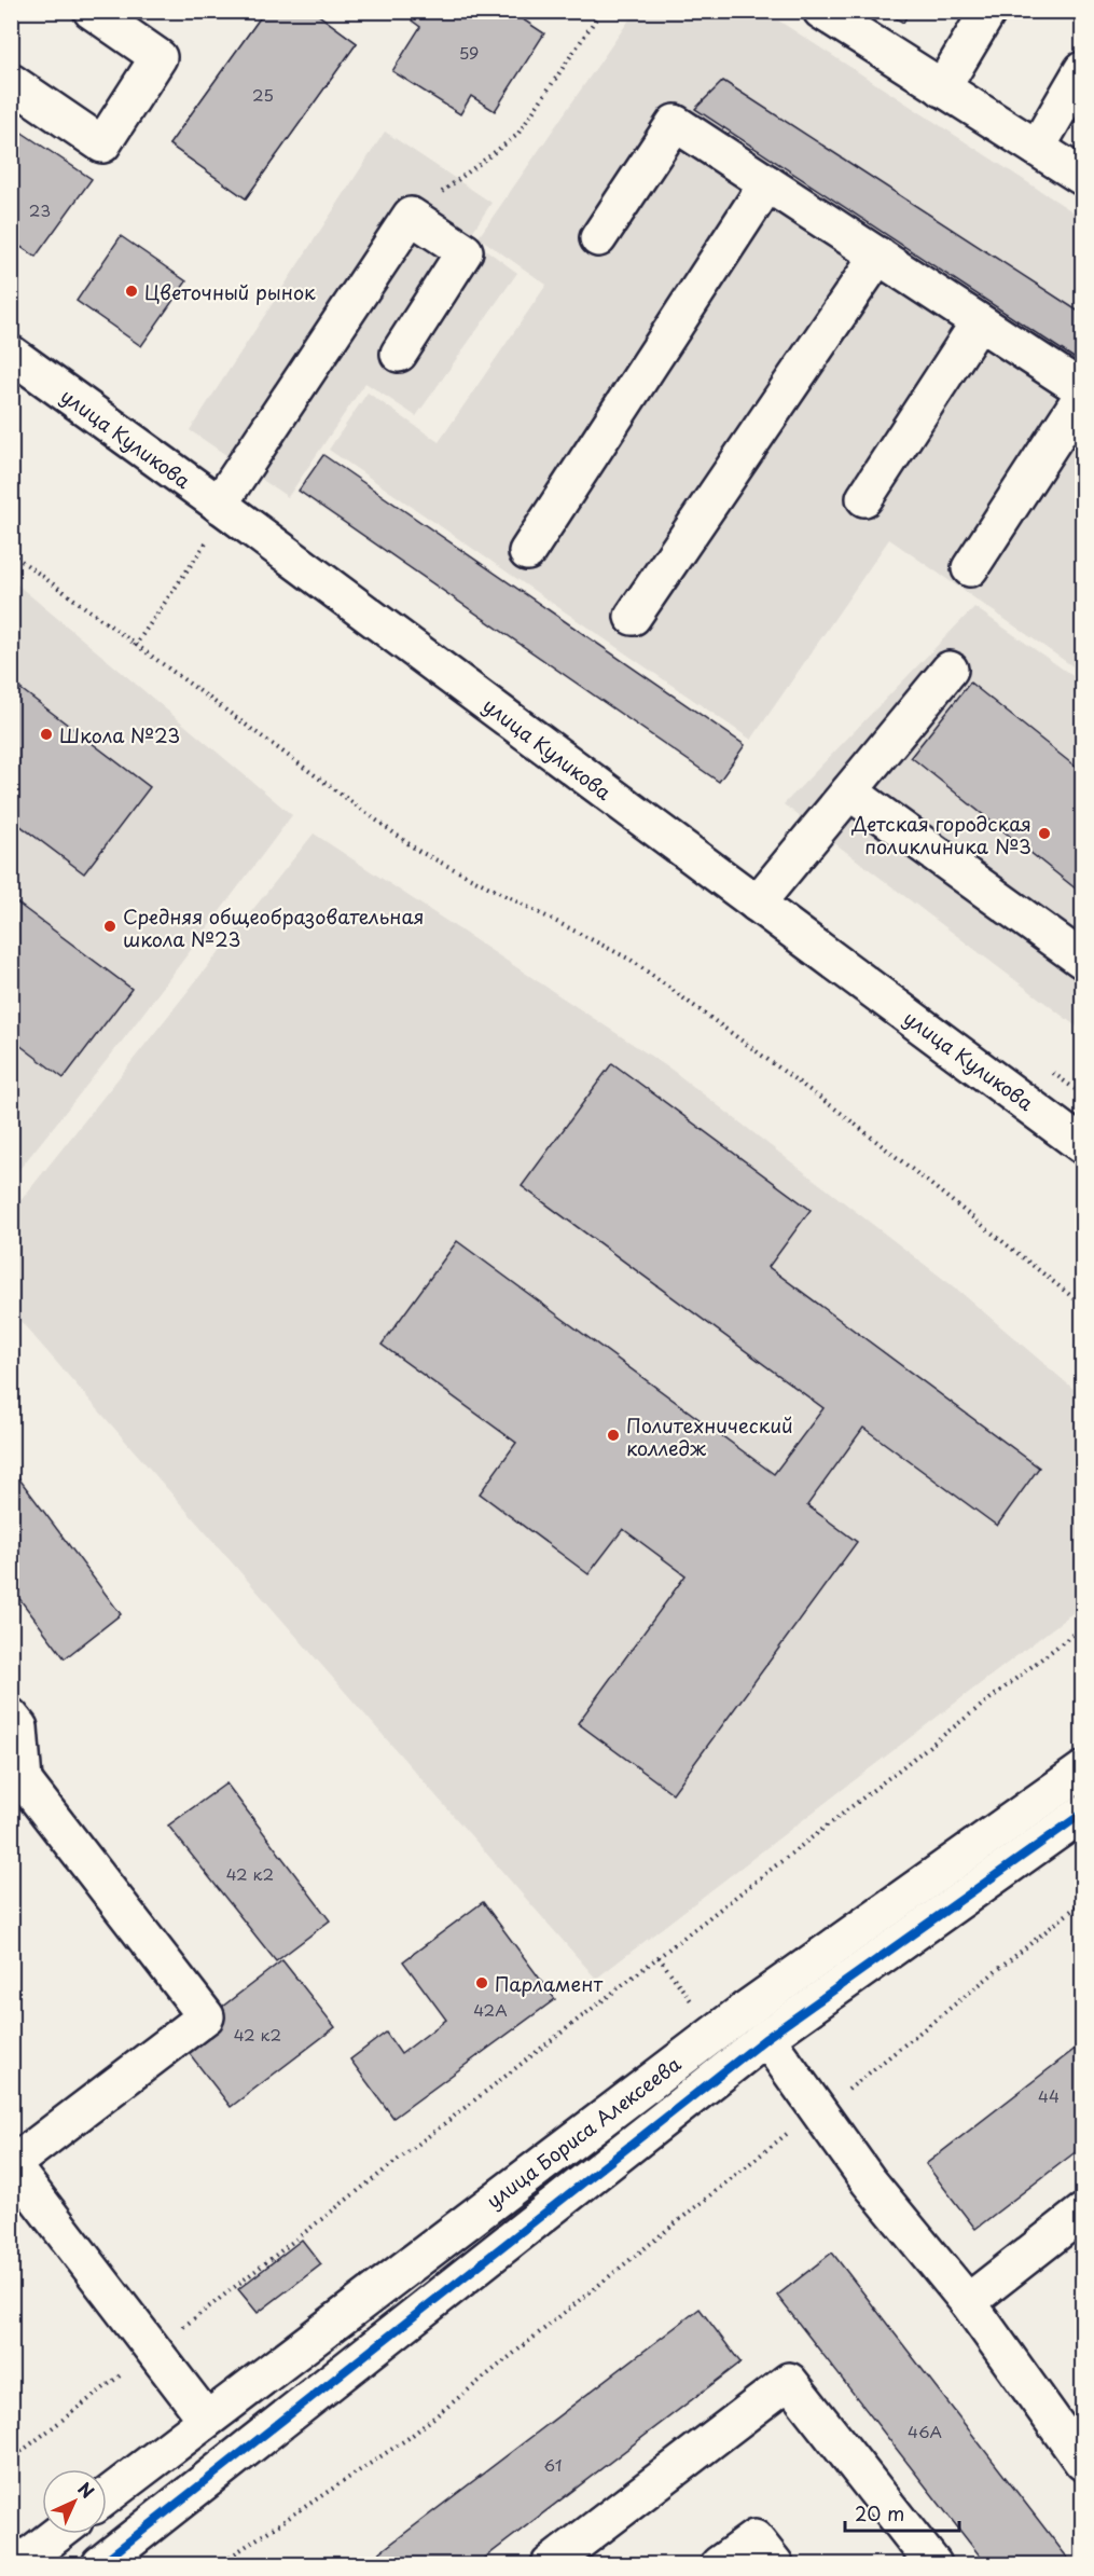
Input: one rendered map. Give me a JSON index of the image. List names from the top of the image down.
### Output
{
  "streets": {
    "street": ["улица Куликова", "улица Бориса Алексеева"]
  },
  "places": [
    "Цветочный рынок",
    "Школа №23",
    "Детская городская поликлиника №3",
    "Средняя общеобразовательная школа №23",
    "Политехнический колледж",
    "Парламент"
  ],
  "house_numbers": [
    "59",
    "25",
    "23",
    "42 к2",
    "42А",
    "42 к2",
    "44",
    "46А",
    "61"
  ],
  "scale_bar": "20 m",
  "north": "top right"
}
